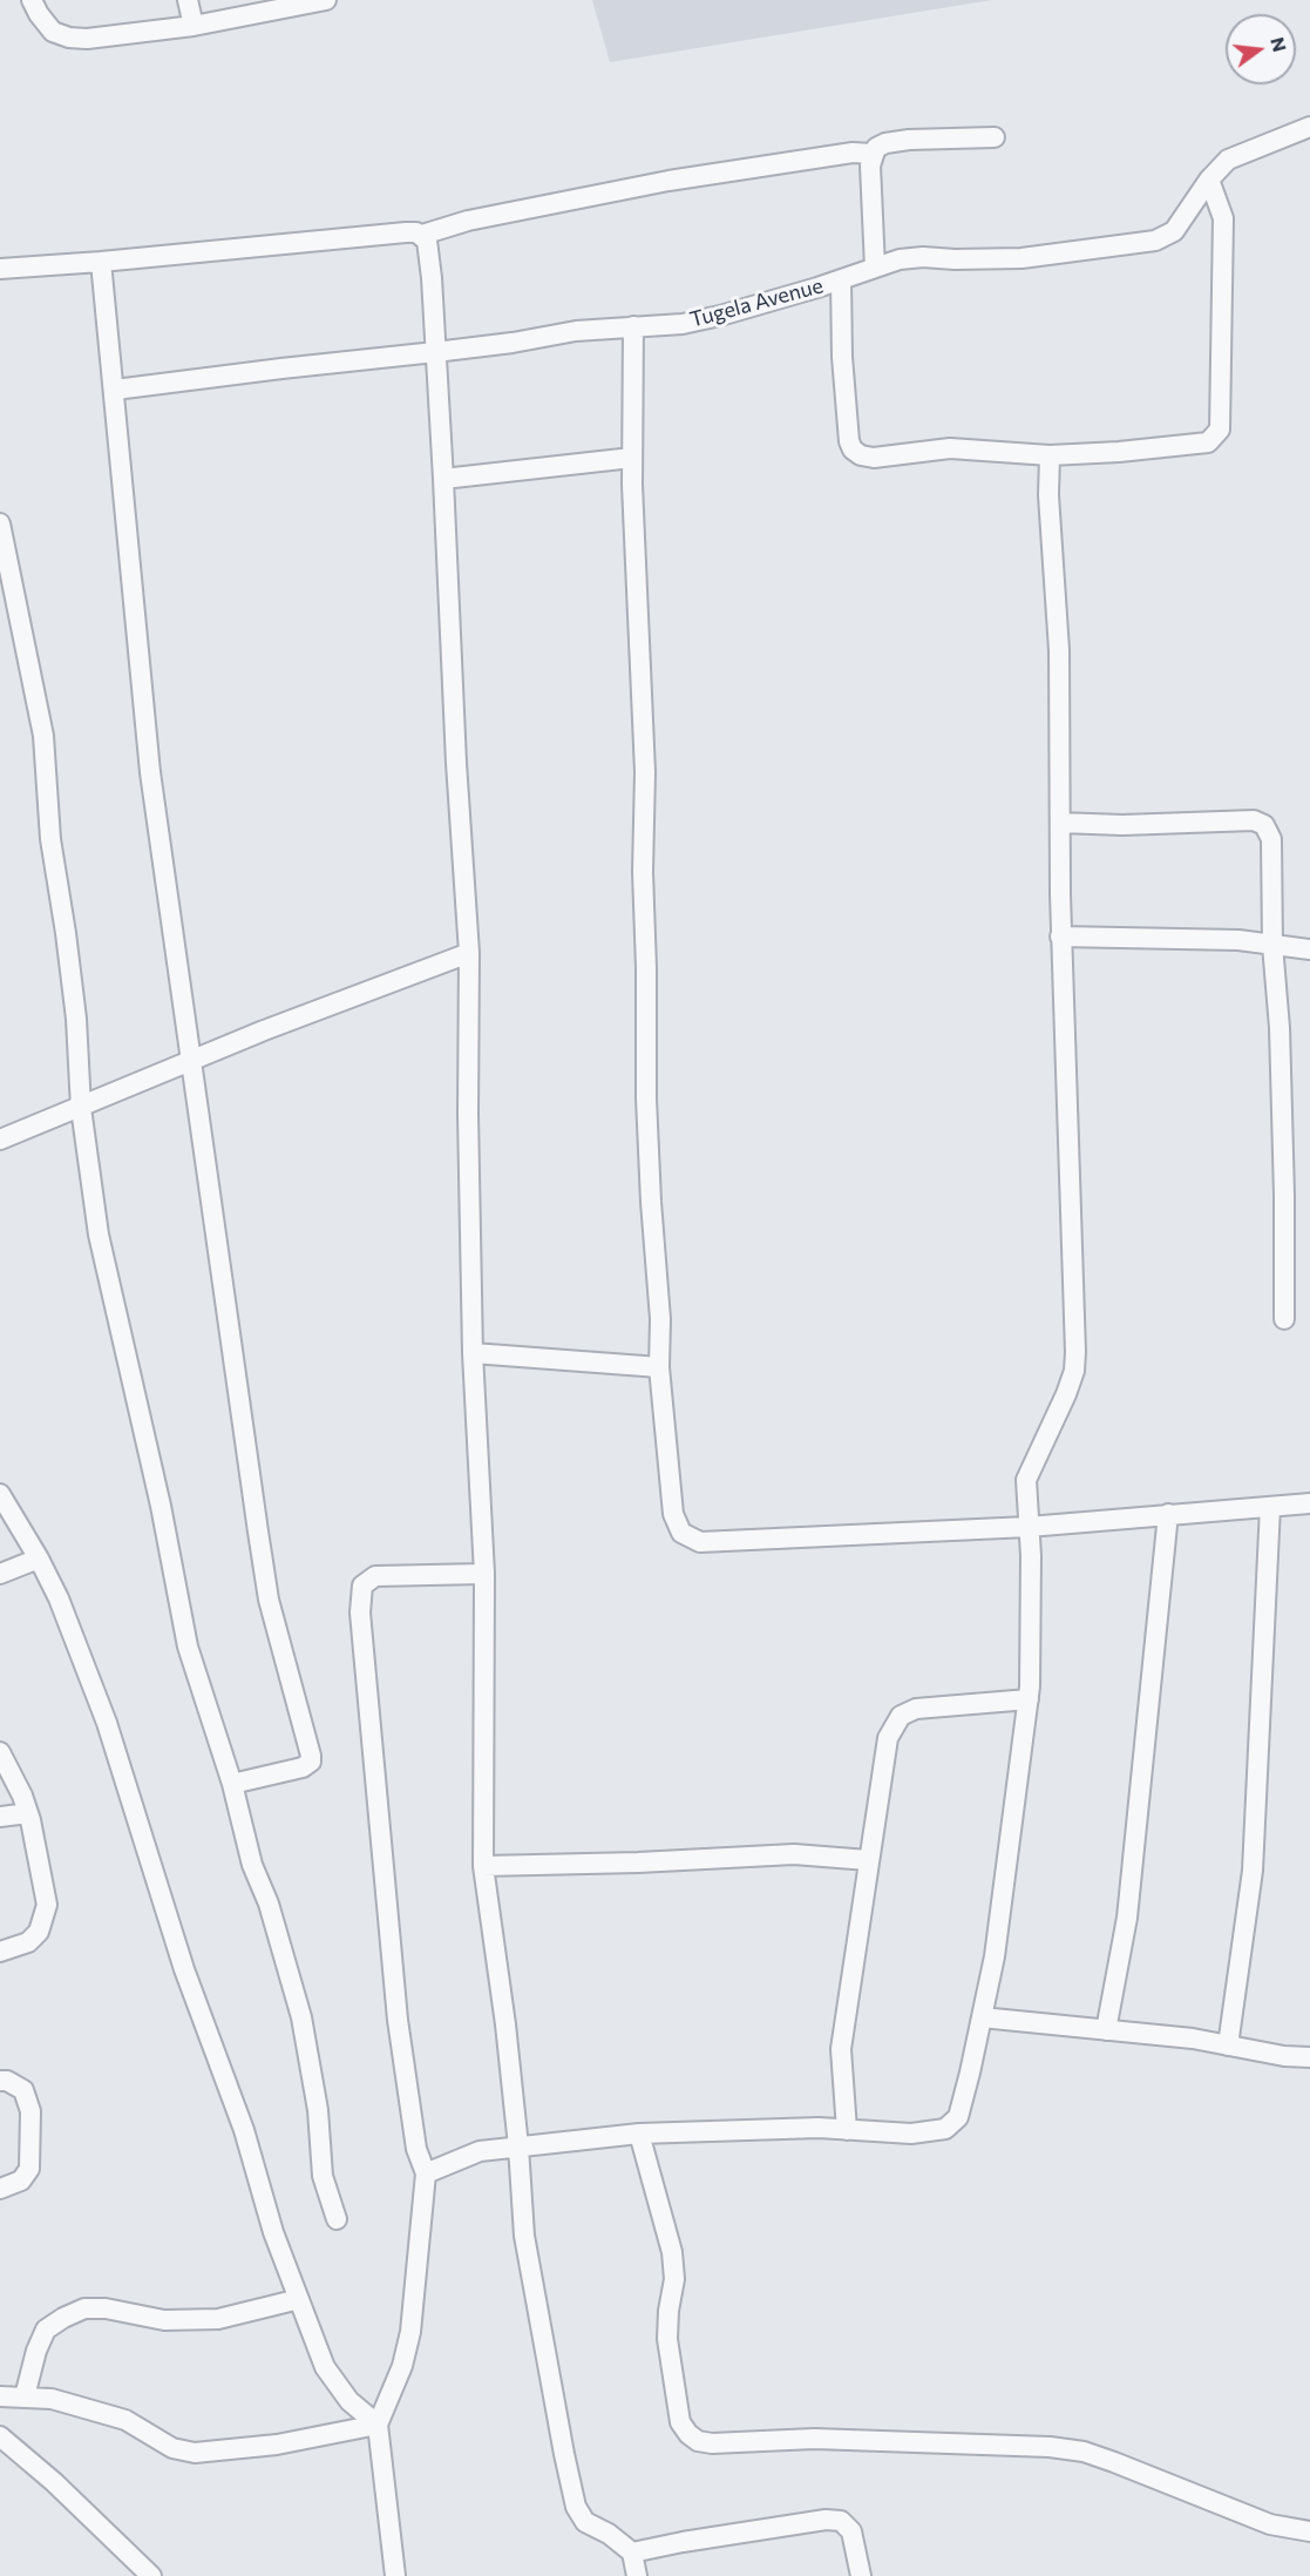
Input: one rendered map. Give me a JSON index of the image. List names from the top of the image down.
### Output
{
  "streets": {
    "street": ["Tugela Avenue"]
  },
  "north": "right"
}
